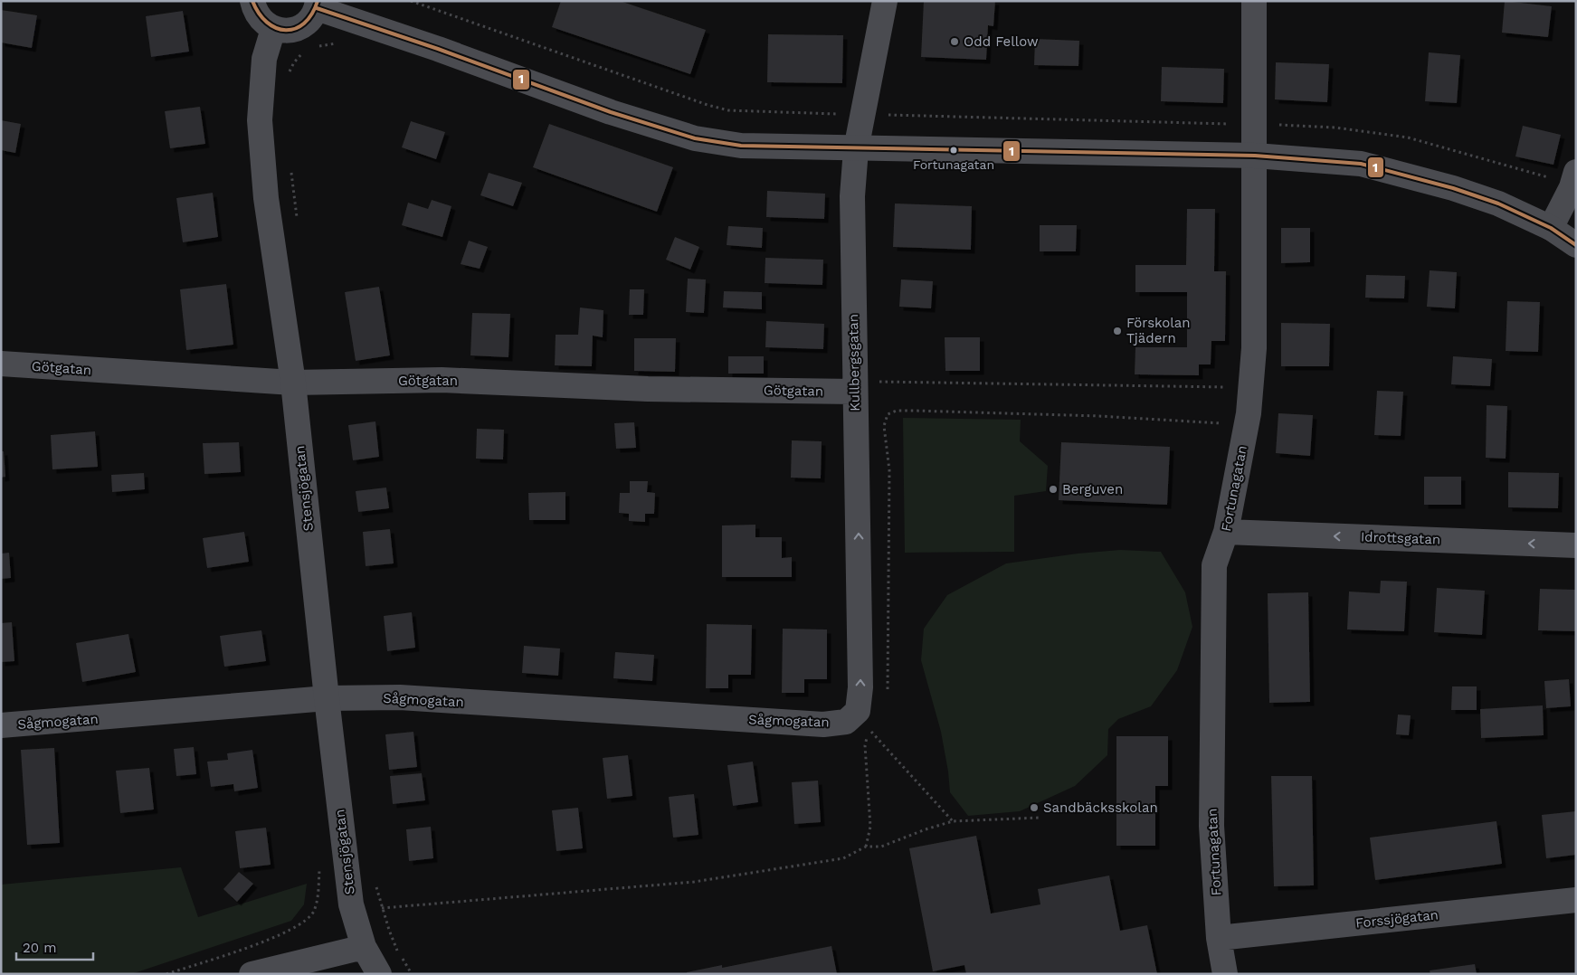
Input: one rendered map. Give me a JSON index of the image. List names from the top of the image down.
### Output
{
  "streets": {
    "street": [
      "Kullbergsgatan",
      "Götgatan",
      "Stensjögatan",
      "Fortunagatan",
      "Idrottsgatan",
      "Sågmogatan",
      "Forssjögatan"
    ]
  },
  "crossings": [
    ["Kullbergsgatan", "Götgatan"],
    ["Kullbergsgatan", "Sågmogatan"],
    ["Götgatan", "Stensjögatan"],
    ["Stensjögatan", "Sågmogatan"],
    ["Fortunagatan", "Idrottsgatan"],
    ["Fortunagatan", "Forssjögatan"]
  ],
  "one_way": ["Kullbergsgatan", "Idrottsgatan"],
  "places": [
    "Odd Fellow",
    "Fortunagatan",
    "Förskolan Tjädern",
    "Berguven",
    "Sandbäcksskolan"
  ],
  "lines": ["transit line 1"],
  "scale_bar": "20 m"
}
